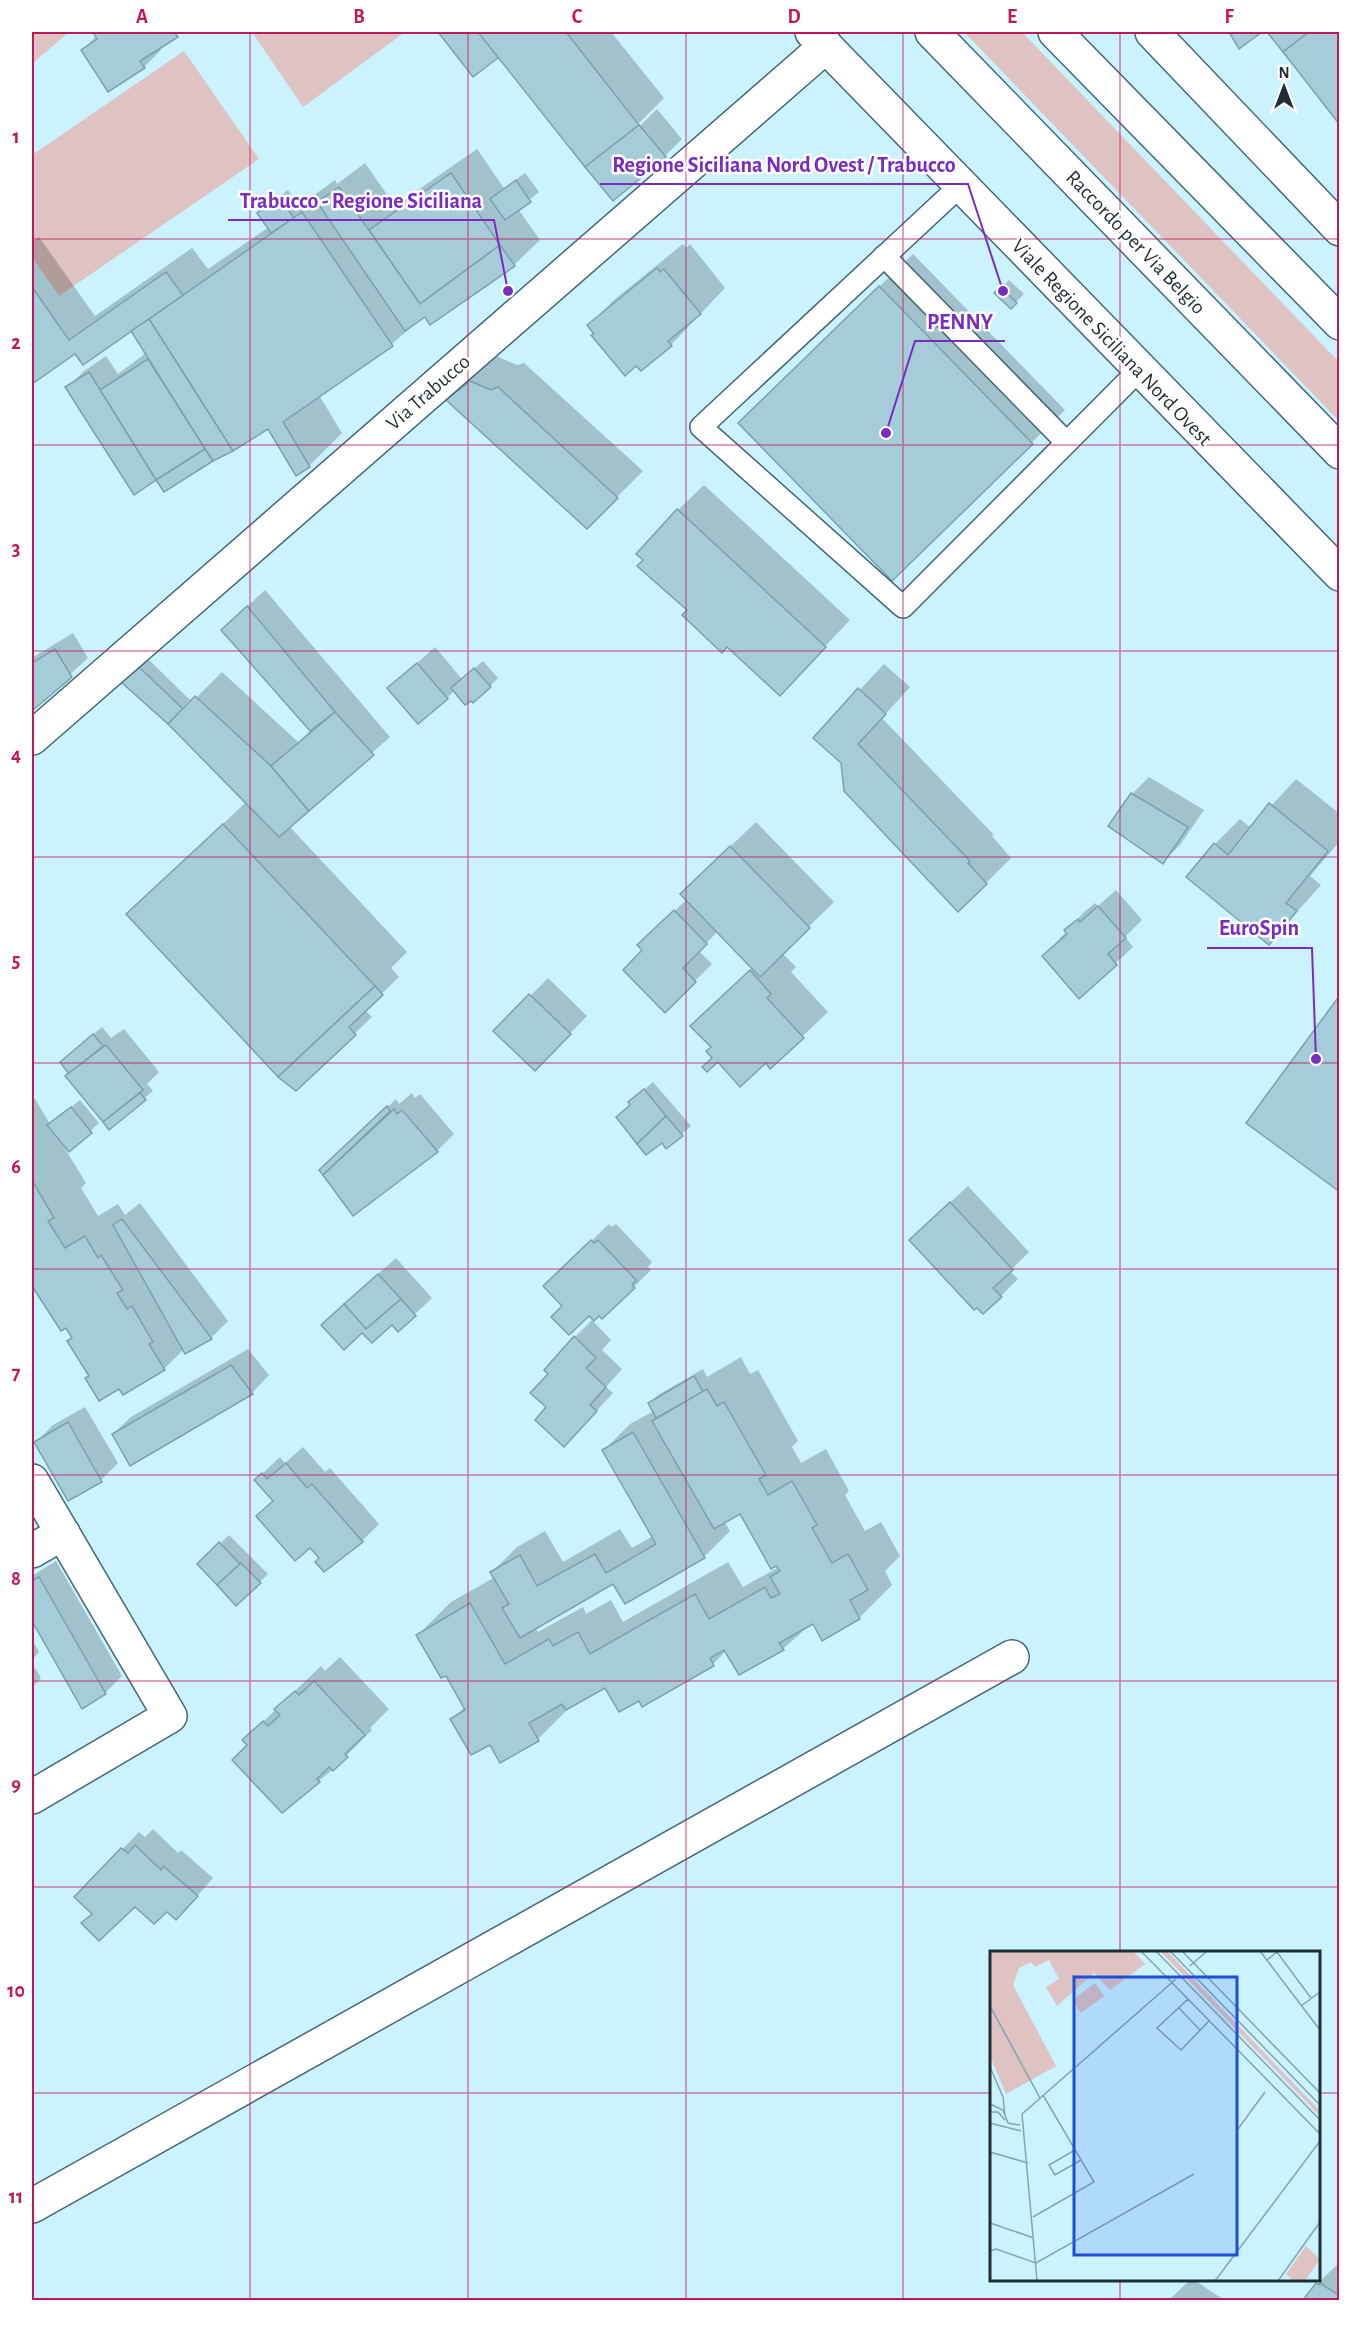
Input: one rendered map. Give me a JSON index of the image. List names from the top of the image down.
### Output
{
  "streets": {
    "main road": ["Raccordo per Via Belgio", "Viale Regione Siciliana Nord Ovest", "Via Trabucco"]
  },
  "crossings": [
    ["Viale Regione Siciliana Nord Ovest", "Via Trabucco"]
  ],
  "places": [
    "Trabucco - Regione Siciliana",
    "Regione Siciliana Nord Ovest / Trabucco",
    "PENNY",
    "EuroSpin"
  ],
  "north": "top",
  "grid": {
    "columns": [
      "A",
      "B",
      "C",
      "D",
      "E",
      "F"
    ],
    "rows": [
      "1",
      "2",
      "3",
      "4",
      "5",
      "6",
      "7",
      "8",
      "9",
      "10",
      "11"
    ]
  }
}
